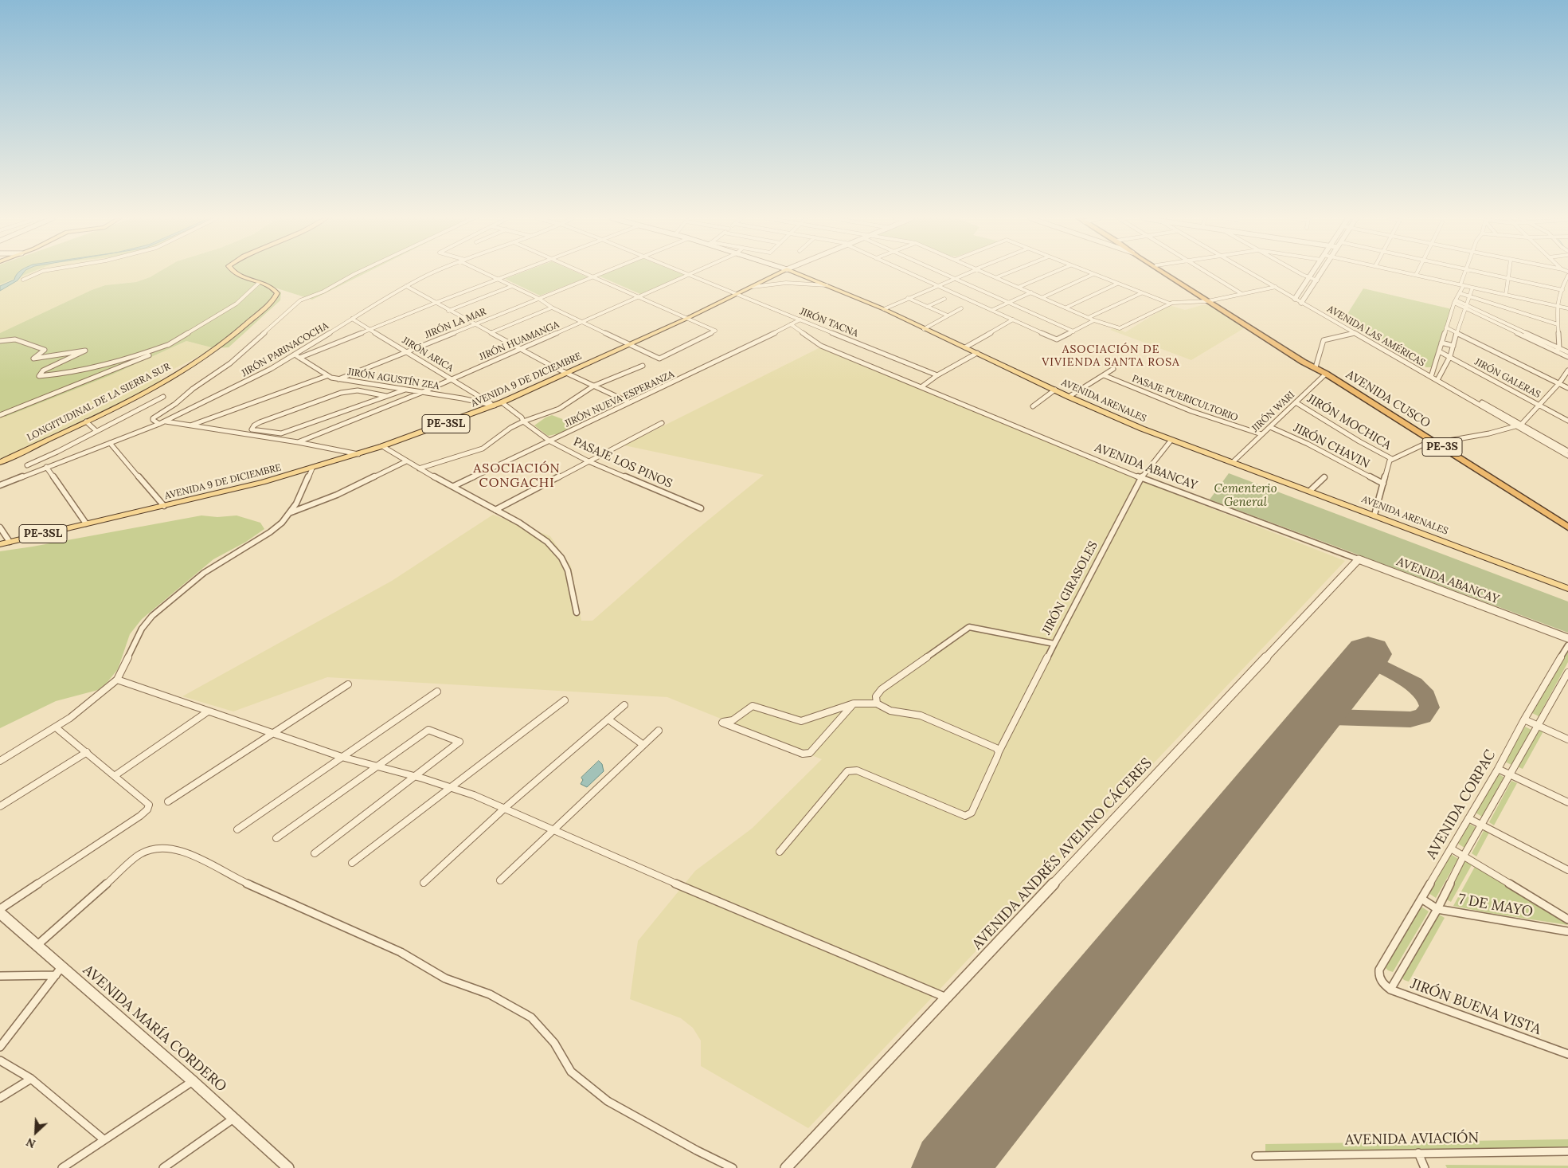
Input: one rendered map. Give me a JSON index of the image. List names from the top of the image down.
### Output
{
  "streets": {
    "highway": ["AVENIDA CUSCO", "PE-3S"],
    "main road": [
      "AVENIDA 9 DE DICIEMBRE",
      "AVENIDA ARENALES",
      "LONGITUDINAL DE LA SIERRA SUR",
      "PE-3SL"
    ],
    "street": [
      "JIRÓN TACNA",
      "JIRÓN LA MAR",
      "AVENIDA LAS AMÉRICAS",
      "JIRÓN HUAMANGA",
      "JIRÓN PARINACOCHA",
      "JIRÓN ARICA",
      "JIRÓN GALERAS",
      "JIRÓN AGUSTÍN ZEA",
      "PASAJE PUERICULTORIO",
      "JIRÓN NUEVA ESPERANZA",
      "JIRÓN WARI",
      "JIRÓN MOCHICA",
      "JIRÓN CHAVIN",
      "PASAJE LOS PINOS",
      "AVENIDA ABANCAY",
      "JIRÓN GIRASOLES",
      "AVENIDA CORPAC",
      "AVENIDA ANDRÉS AVELINO CÁCERES",
      "7 DE MAYO",
      "JIRÓN BUENA VISTA",
      "AVENIDA MARÍA CORDERO",
      "AVENIDA AVIACIÓN"
    ]
  },
  "crossings": [
    ["JIRÓN TACNA", "JIRÓN HUAMANGA"],
    ["JIRÓN TACNA", "AVENIDA 9 DE DICIEMBRE"],
    ["JIRÓN TACNA", "JIRÓN NUEVA ESPERANZA"],
    ["JIRÓN LA MAR", "JIRÓN ARICA"],
    ["JIRÓN LA MAR", "JIRÓN AGUSTÍN ZEA"],
    ["JIRÓN HUAMANGA", "JIRÓN ARICA"],
    ["JIRÓN HUAMANGA", "JIRÓN AGUSTÍN ZEA"],
    ["JIRÓN PARINACOCHA", "JIRÓN ARICA"],
    ["JIRÓN PARINACOCHA", "JIRÓN AGUSTÍN ZEA"],
    ["JIRÓN ARICA", "JIRÓN AGUSTÍN ZEA"],
    ["JIRÓN ARICA", "AVENIDA 9 DE DICIEMBRE"],
    ["JIRÓN AGUSTÍN ZEA", "AVENIDA 9 DE DICIEMBRE"],
    ["AVENIDA 9 DE DICIEMBRE", "PE-3SL"],
    ["AVENIDA 9 DE DICIEMBRE", "PASAJE LOS PINOS"],
    ["PASAJE PUERICULTORIO", "JIRÓN WARI"],
    ["JIRÓN NUEVA ESPERANZA", "PASAJE LOS PINOS"],
    ["JIRÓN NUEVA ESPERANZA", "AVENIDA ABANCAY"],
    ["AVENIDA CUSCO", "JIRÓN WARI"],
    ["AVENIDA ARENALES", "JIRÓN WARI"],
    ["AVENIDA ARENALES", "JIRÓN GIRASOLES"],
    ["JIRÓN WARI", "JIRÓN MOCHICA"],
    ["JIRÓN WARI", "JIRÓN CHAVIN"],
    ["AVENIDA ABANCAY", "JIRÓN GIRASOLES"],
    ["AVENIDA ABANCAY", "AVENIDA ANDRÉS AVELINO CÁCERES"],
    ["AVENIDA CORPAC", "7 DE MAYO"],
    ["AVENIDA CORPAC", "JIRÓN BUENA VISTA"]
  ],
  "districts": ["ASOCIACIÓN DE VIVIENDA SANTA ROSA", "ASOCIACIÓN CONGACHI"],
  "parks": ["Cementerio General"],
  "north": "bottom left"
}
